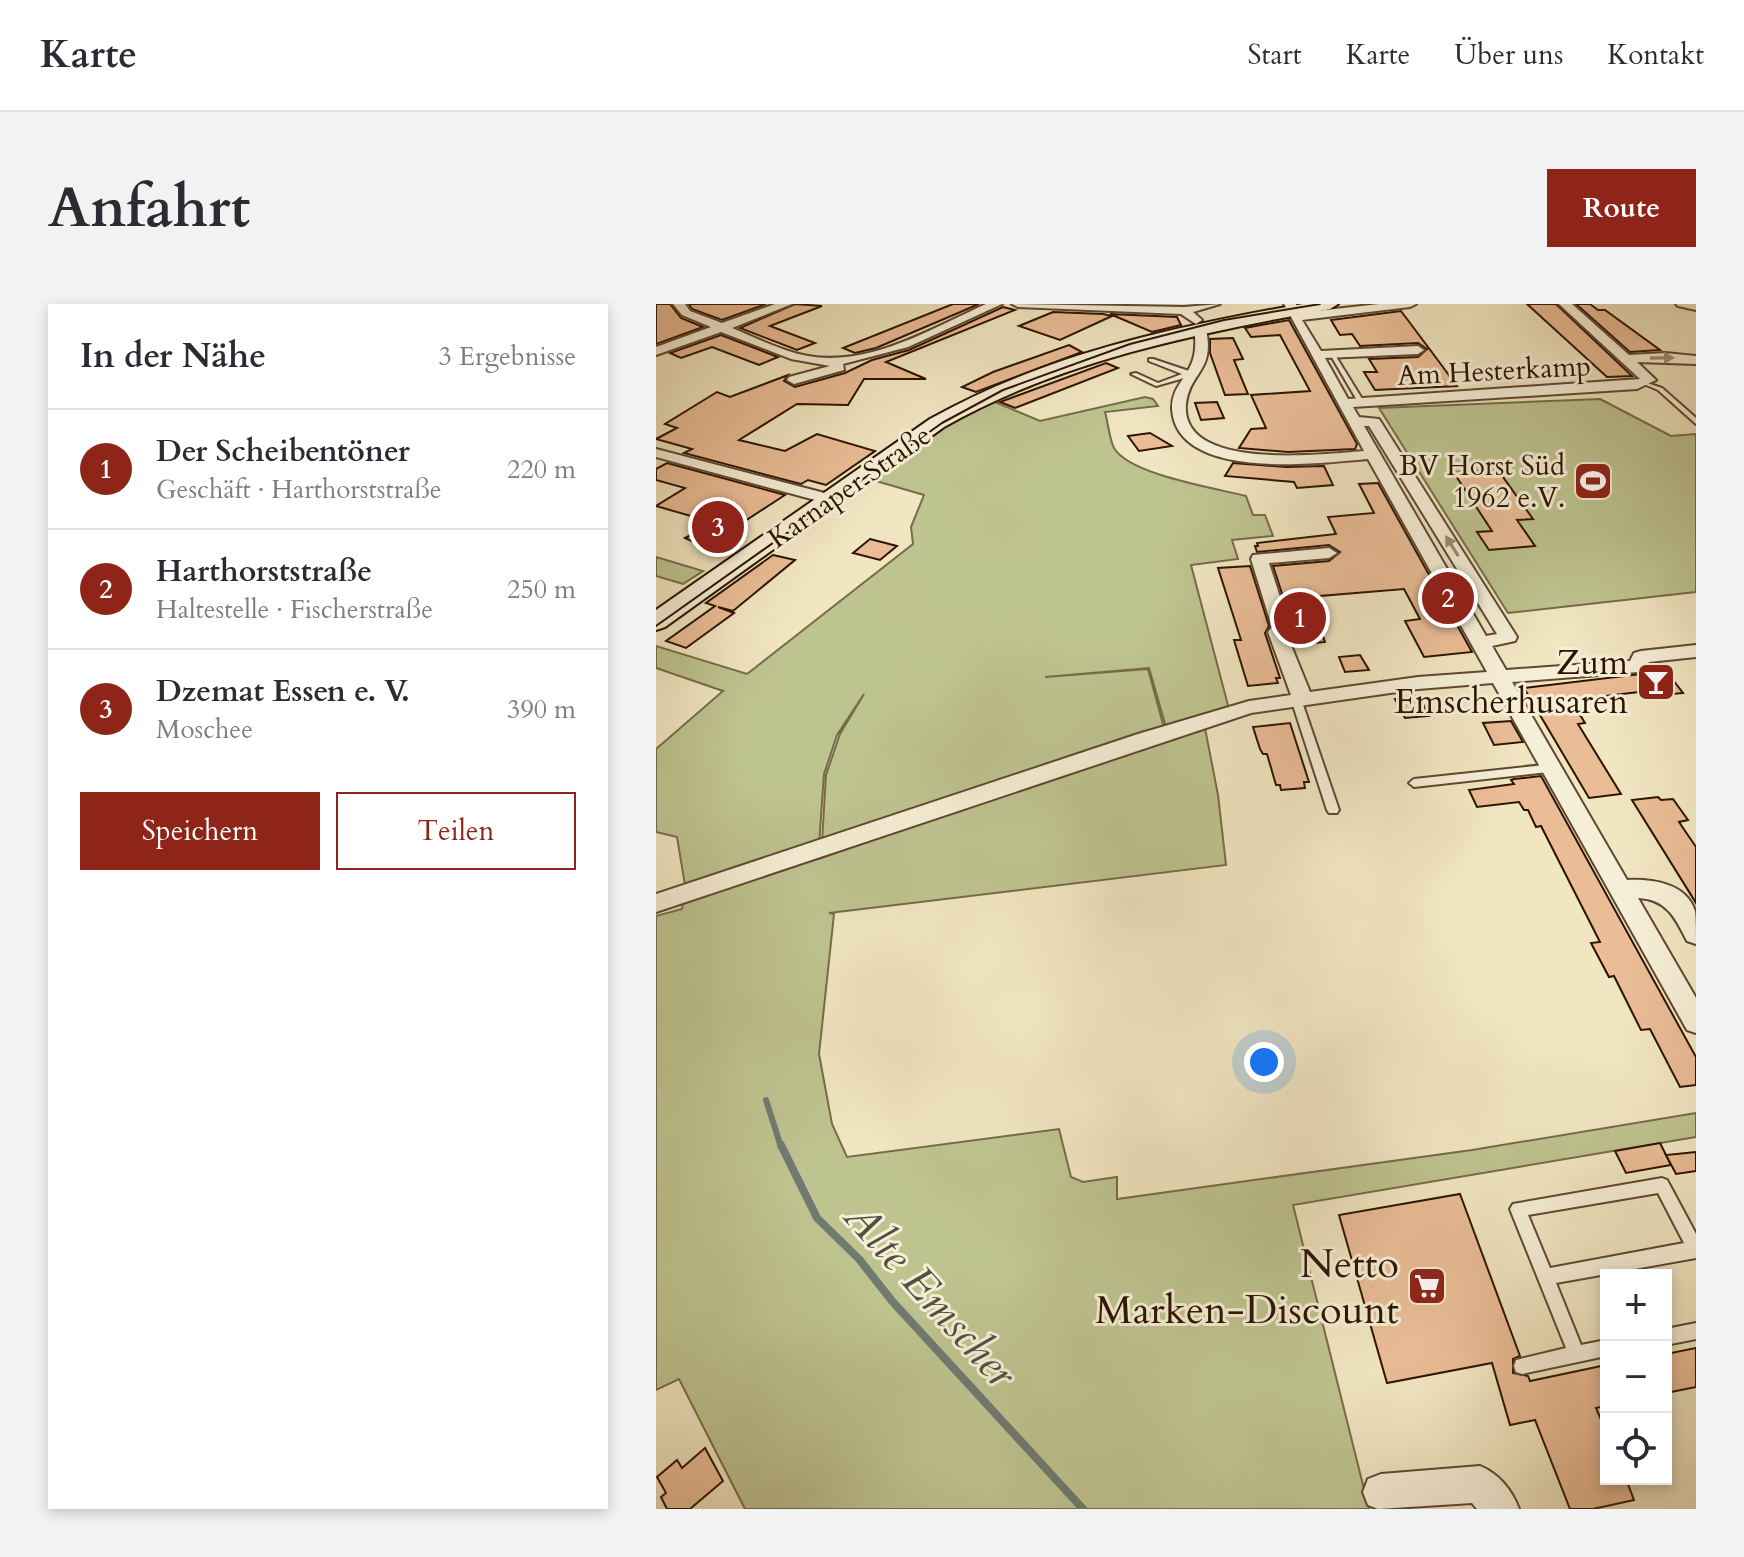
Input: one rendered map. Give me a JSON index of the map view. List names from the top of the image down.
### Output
{
  "streets": {
    "main road": ["Karnaper Straße"],
    "street": ["Am Hesterkamp"]
  },
  "water": ["Alte Emscher"],
  "places": {
    "sports": ["BV Horst Süd 1962 e.V."],
    "bar": ["Zum Emscherhusaren"],
    "supermarket": ["Netto Marken-Discount"]
  },
  "page": {
    "header": "Karte",
    "nav": [
      "Start",
      "Karte",
      "Über uns",
      "Kontakt"
    ],
    "buttons": [
      "Route",
      ["Speichern", "Teilen"]
    ],
    "title": "Anfahrt",
    "heading": ["In der Nähe", "3 Ergebnisse"],
    "list": [
      {
        "mark": "1",
        "name": "Der Scheibentöner",
        "note": "Geschäft · Harthorststraße",
        "value": "220 m"
      },
      {
        "mark": "2",
        "name": "Harthorststraße",
        "note": "Haltestelle · Fischerstraße",
        "value": "250 m"
      },
      {
        "mark": "3",
        "name": "Dzemat Essen e. V.",
        "note": "Moschee",
        "value": "390 m"
      }
    ],
    "pins": ["3", "2", "1"],
    "map_buttons": ["+", "−"]
  }
}
